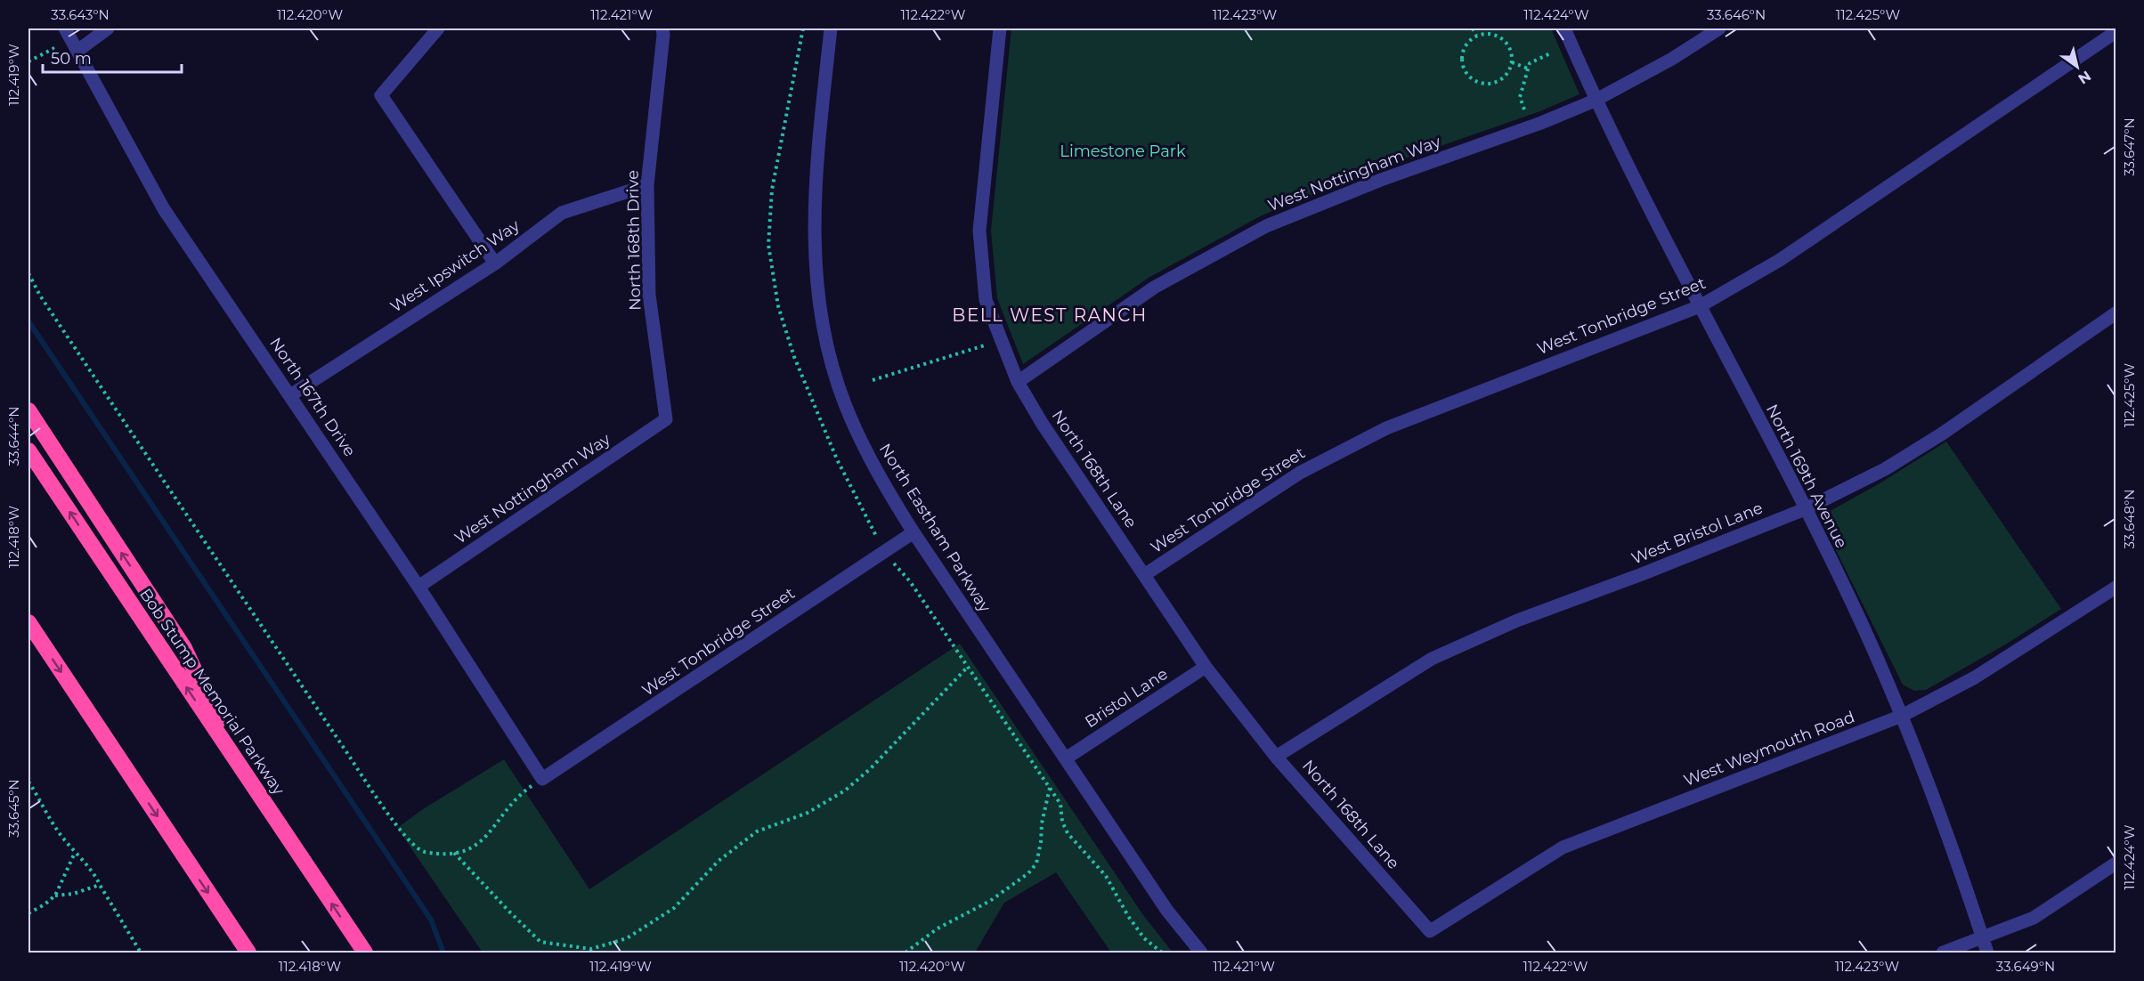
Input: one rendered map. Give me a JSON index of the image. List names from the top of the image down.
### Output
{
  "streets": {
    "highway": ["Bob Stump Memorial Parkway"],
    "street": [
      "West Nottingham Way",
      "North 168th Drive",
      "West Ipswitch Way",
      "West Tonbridge Street",
      "North 167th Drive",
      "North 168th Lane",
      "North 169th Avenue",
      "North Eastham Parkway",
      "West Bristol Lane",
      "Bristol Lane",
      "West Weymouth Road"
    ]
  },
  "crossings": [
    ["West Nottingham Way", "North 168th Drive"],
    ["West Nottingham Way", "North 167th Drive"],
    ["West Nottingham Way", "North 168th Lane"],
    ["West Nottingham Way", "North 169th Avenue"],
    ["North 168th Drive", "West Ipswitch Way"],
    ["West Ipswitch Way", "North 167th Drive"],
    ["West Tonbridge Street", "North 167th Drive"],
    ["West Tonbridge Street", "North 168th Lane"],
    ["West Tonbridge Street", "North 169th Avenue"],
    ["West Tonbridge Street", "North Eastham Parkway"],
    ["North 168th Lane", "West Bristol Lane"],
    ["North 168th Lane", "Bristol Lane"],
    ["North 168th Lane", "West Weymouth Road"],
    ["North 169th Avenue", "West Bristol Lane"],
    ["North 169th Avenue", "West Weymouth Road"],
    ["North Eastham Parkway", "Bristol Lane"]
  ],
  "districts": ["BELL WEST RANCH"],
  "parks": ["Limestone Park"],
  "scale_bar": "50 m",
  "north": "bottom right",
  "coordinates": [
    "33.643°N",
    "112.420°W",
    "112.421°W",
    "112.422°W",
    "112.423°W",
    "112.424°W",
    "33.646°N",
    "112.425°W",
    "112.419°W",
    "33.647°N",
    "33.644°N",
    "33.648°N",
    "112.418°W",
    "33.645°N",
    "33.649°N"
  ]
}
